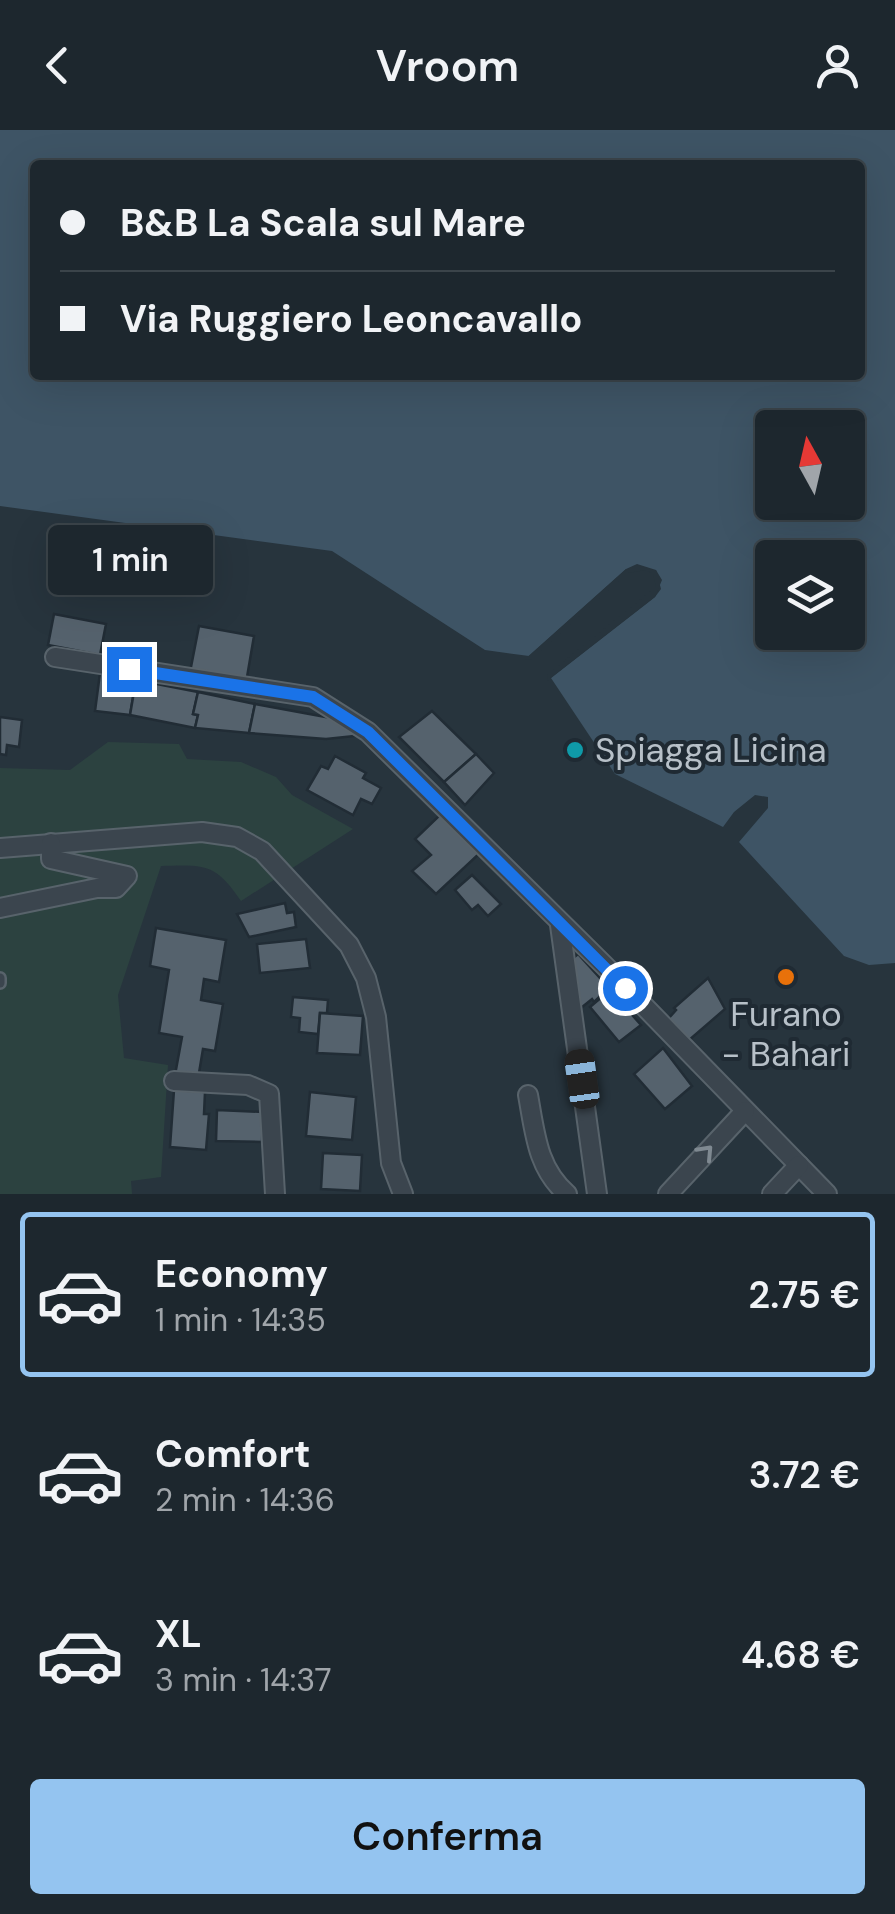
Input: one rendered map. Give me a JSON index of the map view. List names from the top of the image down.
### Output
{
  "places": ["Spiagga Licina", "Furano - Bahari"],
  "north": "top",
  "page": {
    "header": "Vroom",
    "banner": ["B&B La Scala sul Mare", "Via Ruggiero Leoncavallo"],
    "bubble": "1 min",
    "list": [
      {
        "name": "Economy",
        "note": "1 min · 14:35",
        "value": "2.75 €"
      },
      {
        "name": "Comfort",
        "note": "2 min · 14:36",
        "value": "3.72 €"
      },
      {
        "name": "XL",
        "note": "3 min · 14:37",
        "value": "4.68 €"
      }
    ],
    "buttons": "Conferma"
  }
}
